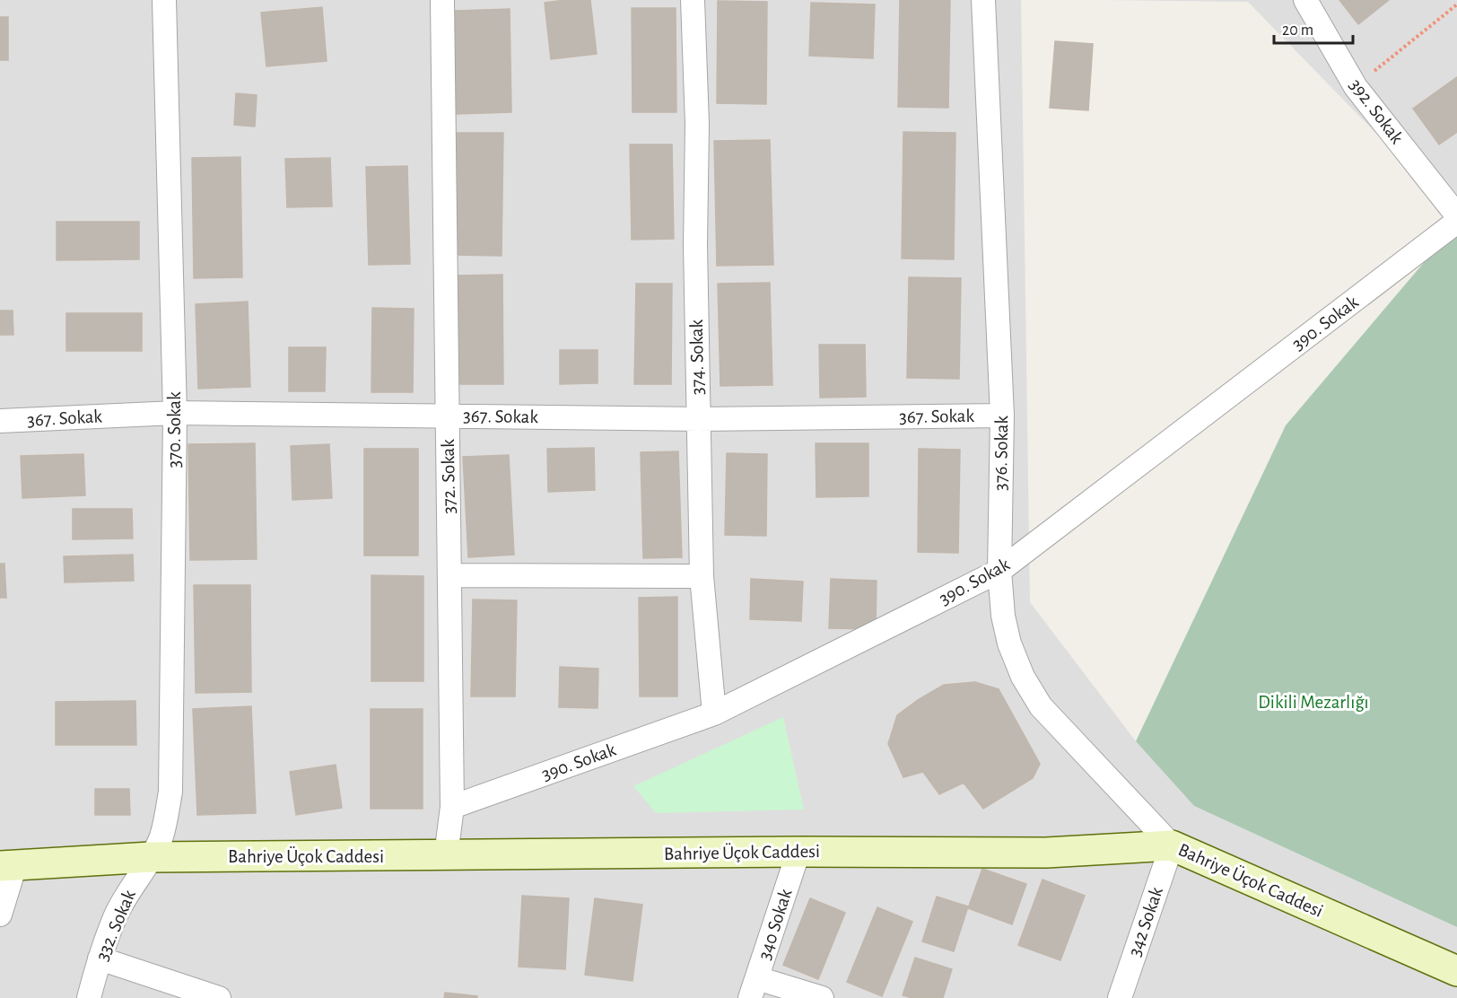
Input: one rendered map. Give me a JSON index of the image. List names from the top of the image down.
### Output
{
  "streets": {
    "street": [
      "392. Sokak",
      "390. Sokak",
      "374. Sokak",
      "367. Sokak",
      "370. Sokak",
      "376. Sokak",
      "372. Sokak",
      "Bahriye Üçok Caddesi",
      "342 Sokak",
      "340 Sokak",
      "332. Sokak"
    ]
  },
  "crossings": [
    ["390. Sokak", "374. Sokak"],
    ["390. Sokak", "376. Sokak"],
    ["390. Sokak", "372. Sokak"],
    ["374. Sokak", "367. Sokak"],
    ["367. Sokak", "370. Sokak"],
    ["367. Sokak", "376. Sokak"],
    ["367. Sokak", "372. Sokak"],
    ["370. Sokak", "Bahriye Üçok Caddesi"],
    ["370. Sokak", "332. Sokak"],
    ["376. Sokak", "Bahriye Üçok Caddesi"],
    ["376. Sokak", "342 Sokak"],
    ["372. Sokak", "Bahriye Üçok Caddesi"],
    ["Bahriye Üçok Caddesi", "342 Sokak"],
    ["Bahriye Üçok Caddesi", "340 Sokak"],
    ["Bahriye Üçok Caddesi", "332. Sokak"]
  ],
  "parks": ["Dikili Mezarlığı"],
  "scale_bar": "20 m"
}
